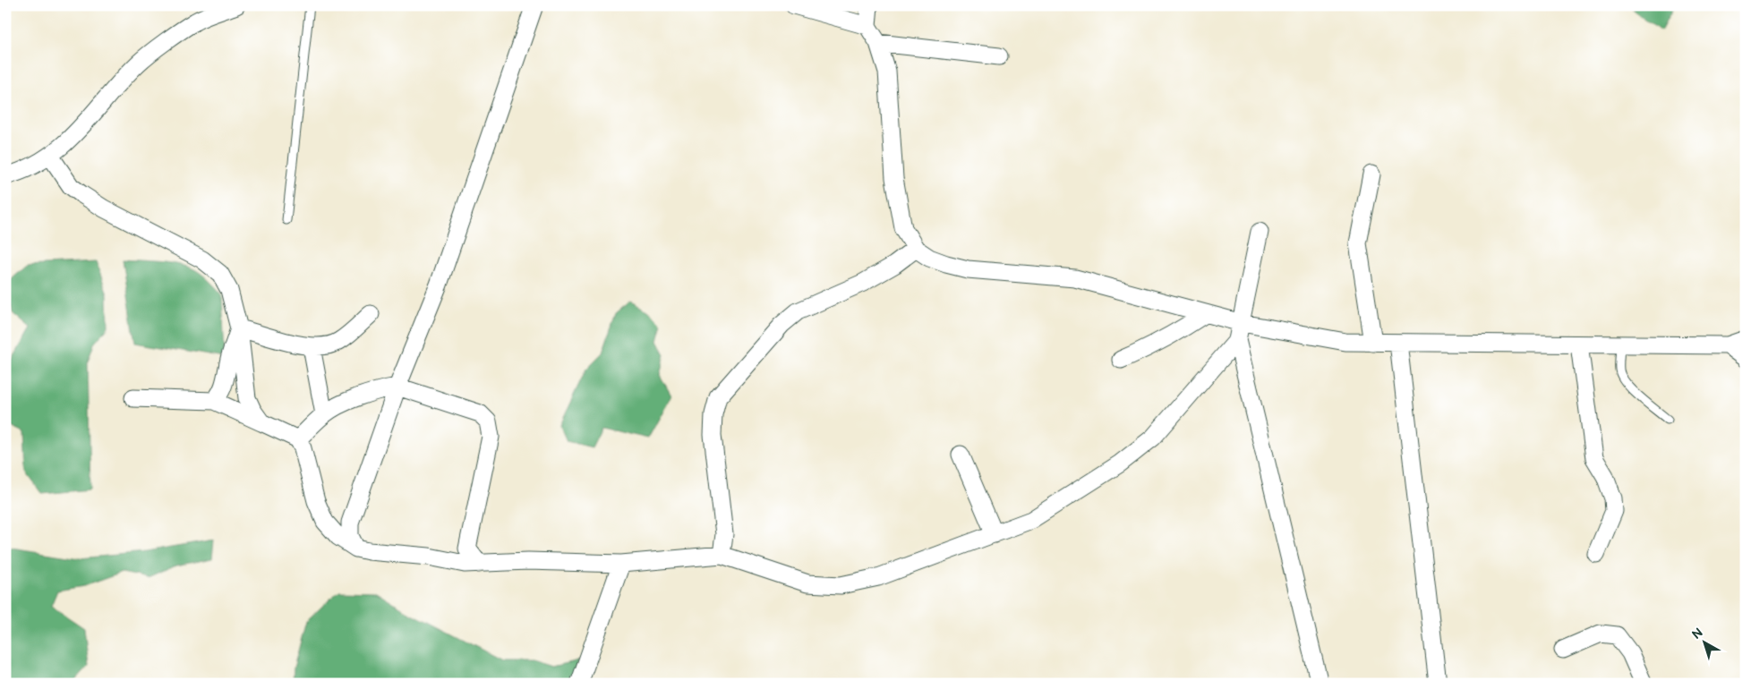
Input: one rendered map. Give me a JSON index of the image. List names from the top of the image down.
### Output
{
  "north": "top left"
}
